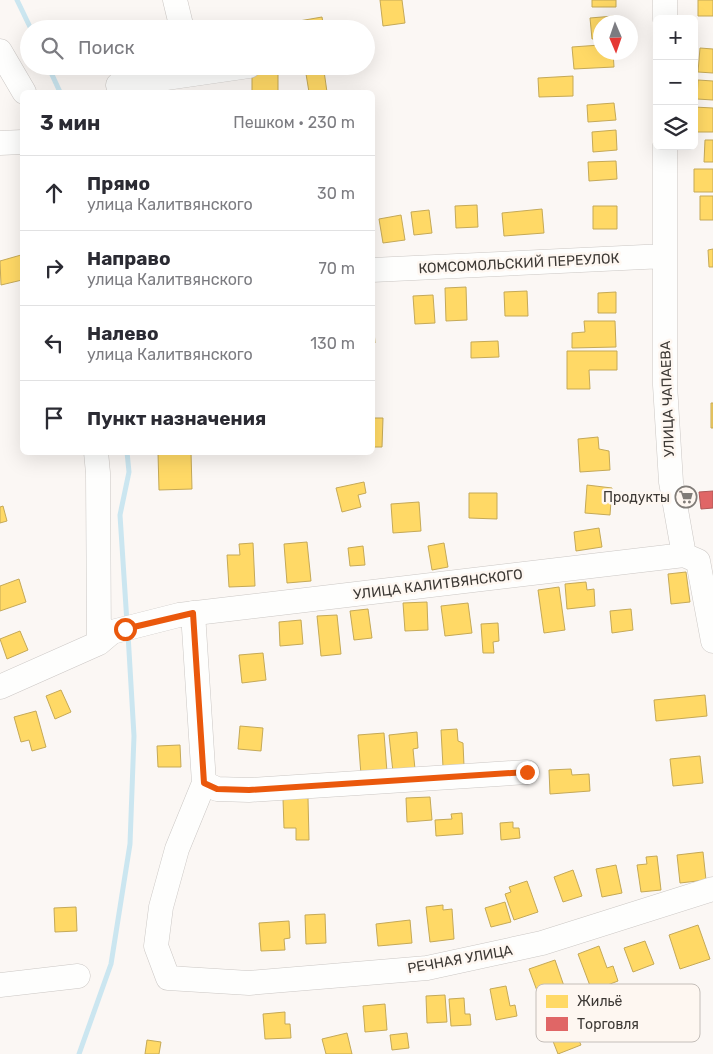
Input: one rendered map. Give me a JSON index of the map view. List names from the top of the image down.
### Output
{
  "streets": {
    "street": [
      "КОМСОМОЛЬСКИЙ ПЕРЕУЛОК",
      "УЛИЦА ЧАПАЕВА",
      "УЛИЦА КАЛИТВЯНСКОГО",
      "РЕЧНАЯ УЛИЦА"
    ]
  },
  "crossings": [
    ["КОМСОМОЛЬСКИЙ ПЕРЕУЛОК", "УЛИЦА ЧАПАЕВА"],
    ["УЛИЦА ЧАПАЕВА", "УЛИЦА КАЛИТВЯНСКОГО"]
  ],
  "places": {
    "supermarket": ["Продукты"]
  },
  "legend": ["Жильё", "Торговля"],
  "north": "bottom",
  "page": {
    "map_buttons": ["+", "−"],
    "search": "Поиск",
    "heading": ["3 мин", "Пешком · 230 m"],
    "list": [
      ["Прямо", "улица Калитвянского", "30 m"],
      ["Направо", "улица Калитвянского", "70 m"],
      ["Налево", "улица Калитвянского", "130 m"],
      "Пункт назначения"
    ]
  }
}
